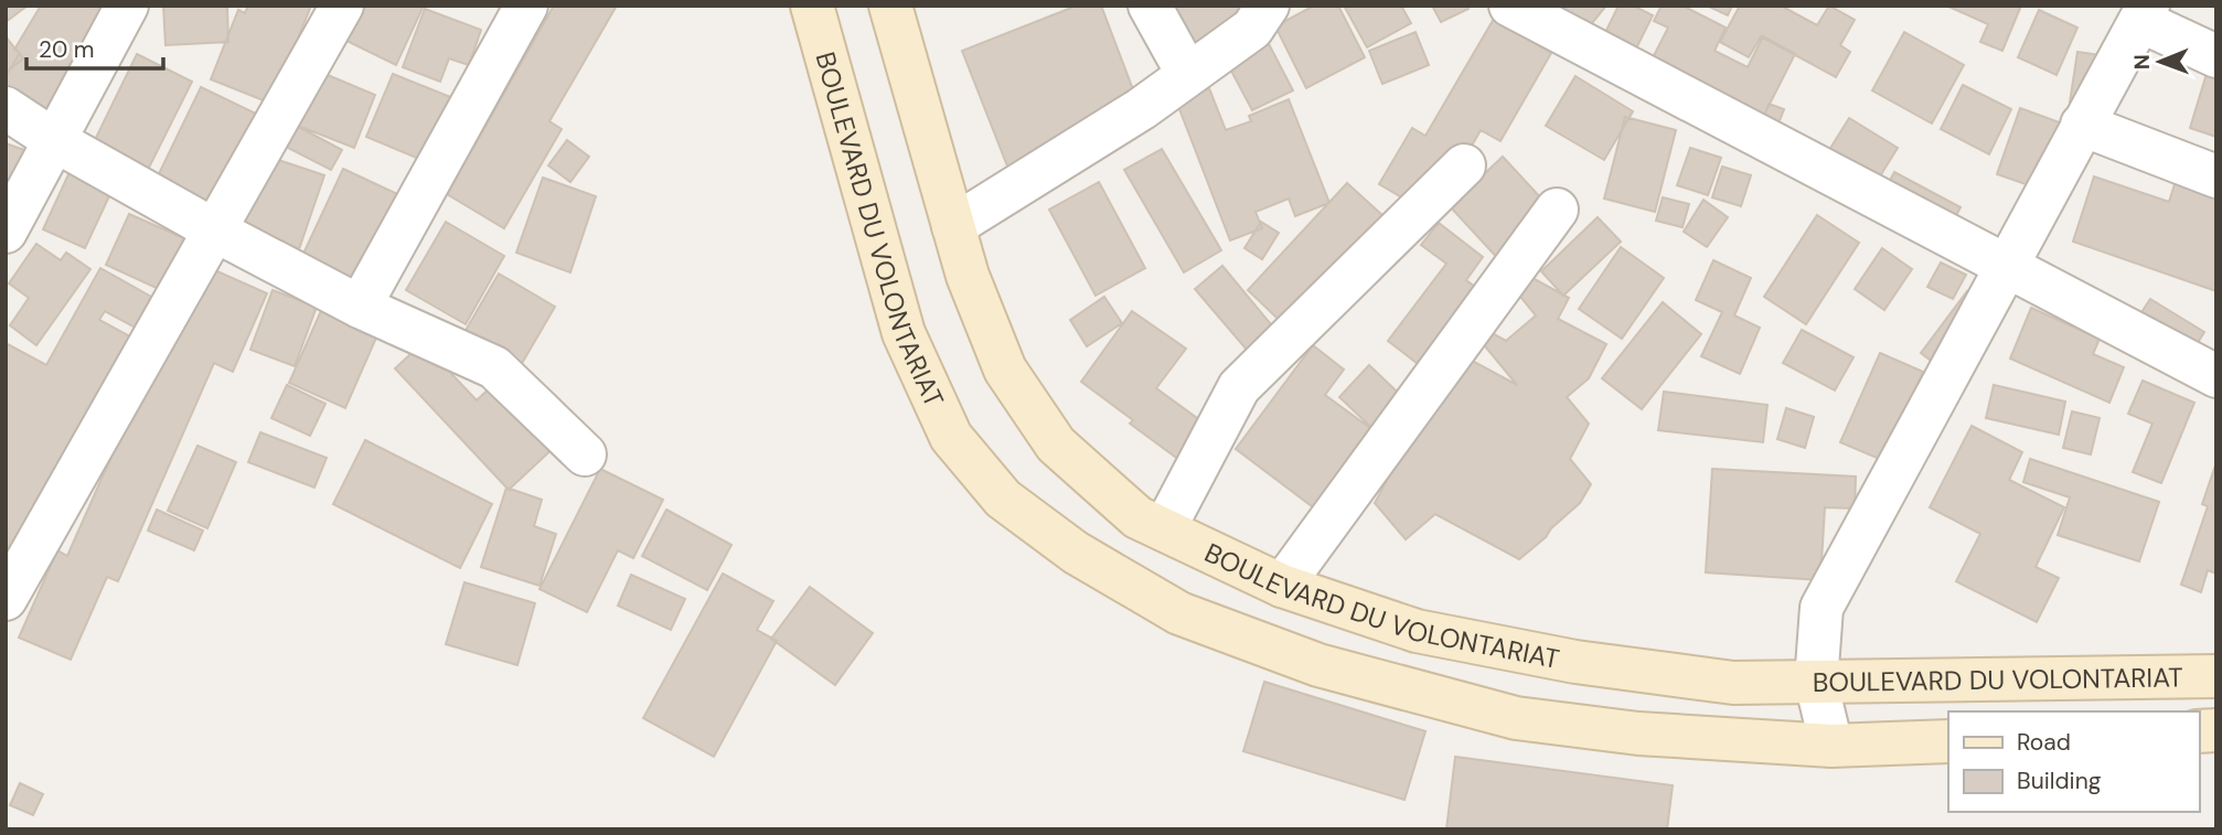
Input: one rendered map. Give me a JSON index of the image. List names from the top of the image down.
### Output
{
  "streets": {
    "main road": ["BOULEVARD DU VOLONTARIAT"]
  },
  "legend": ["Road", "Building"],
  "scale_bar": "20 m",
  "north": "left"
}
